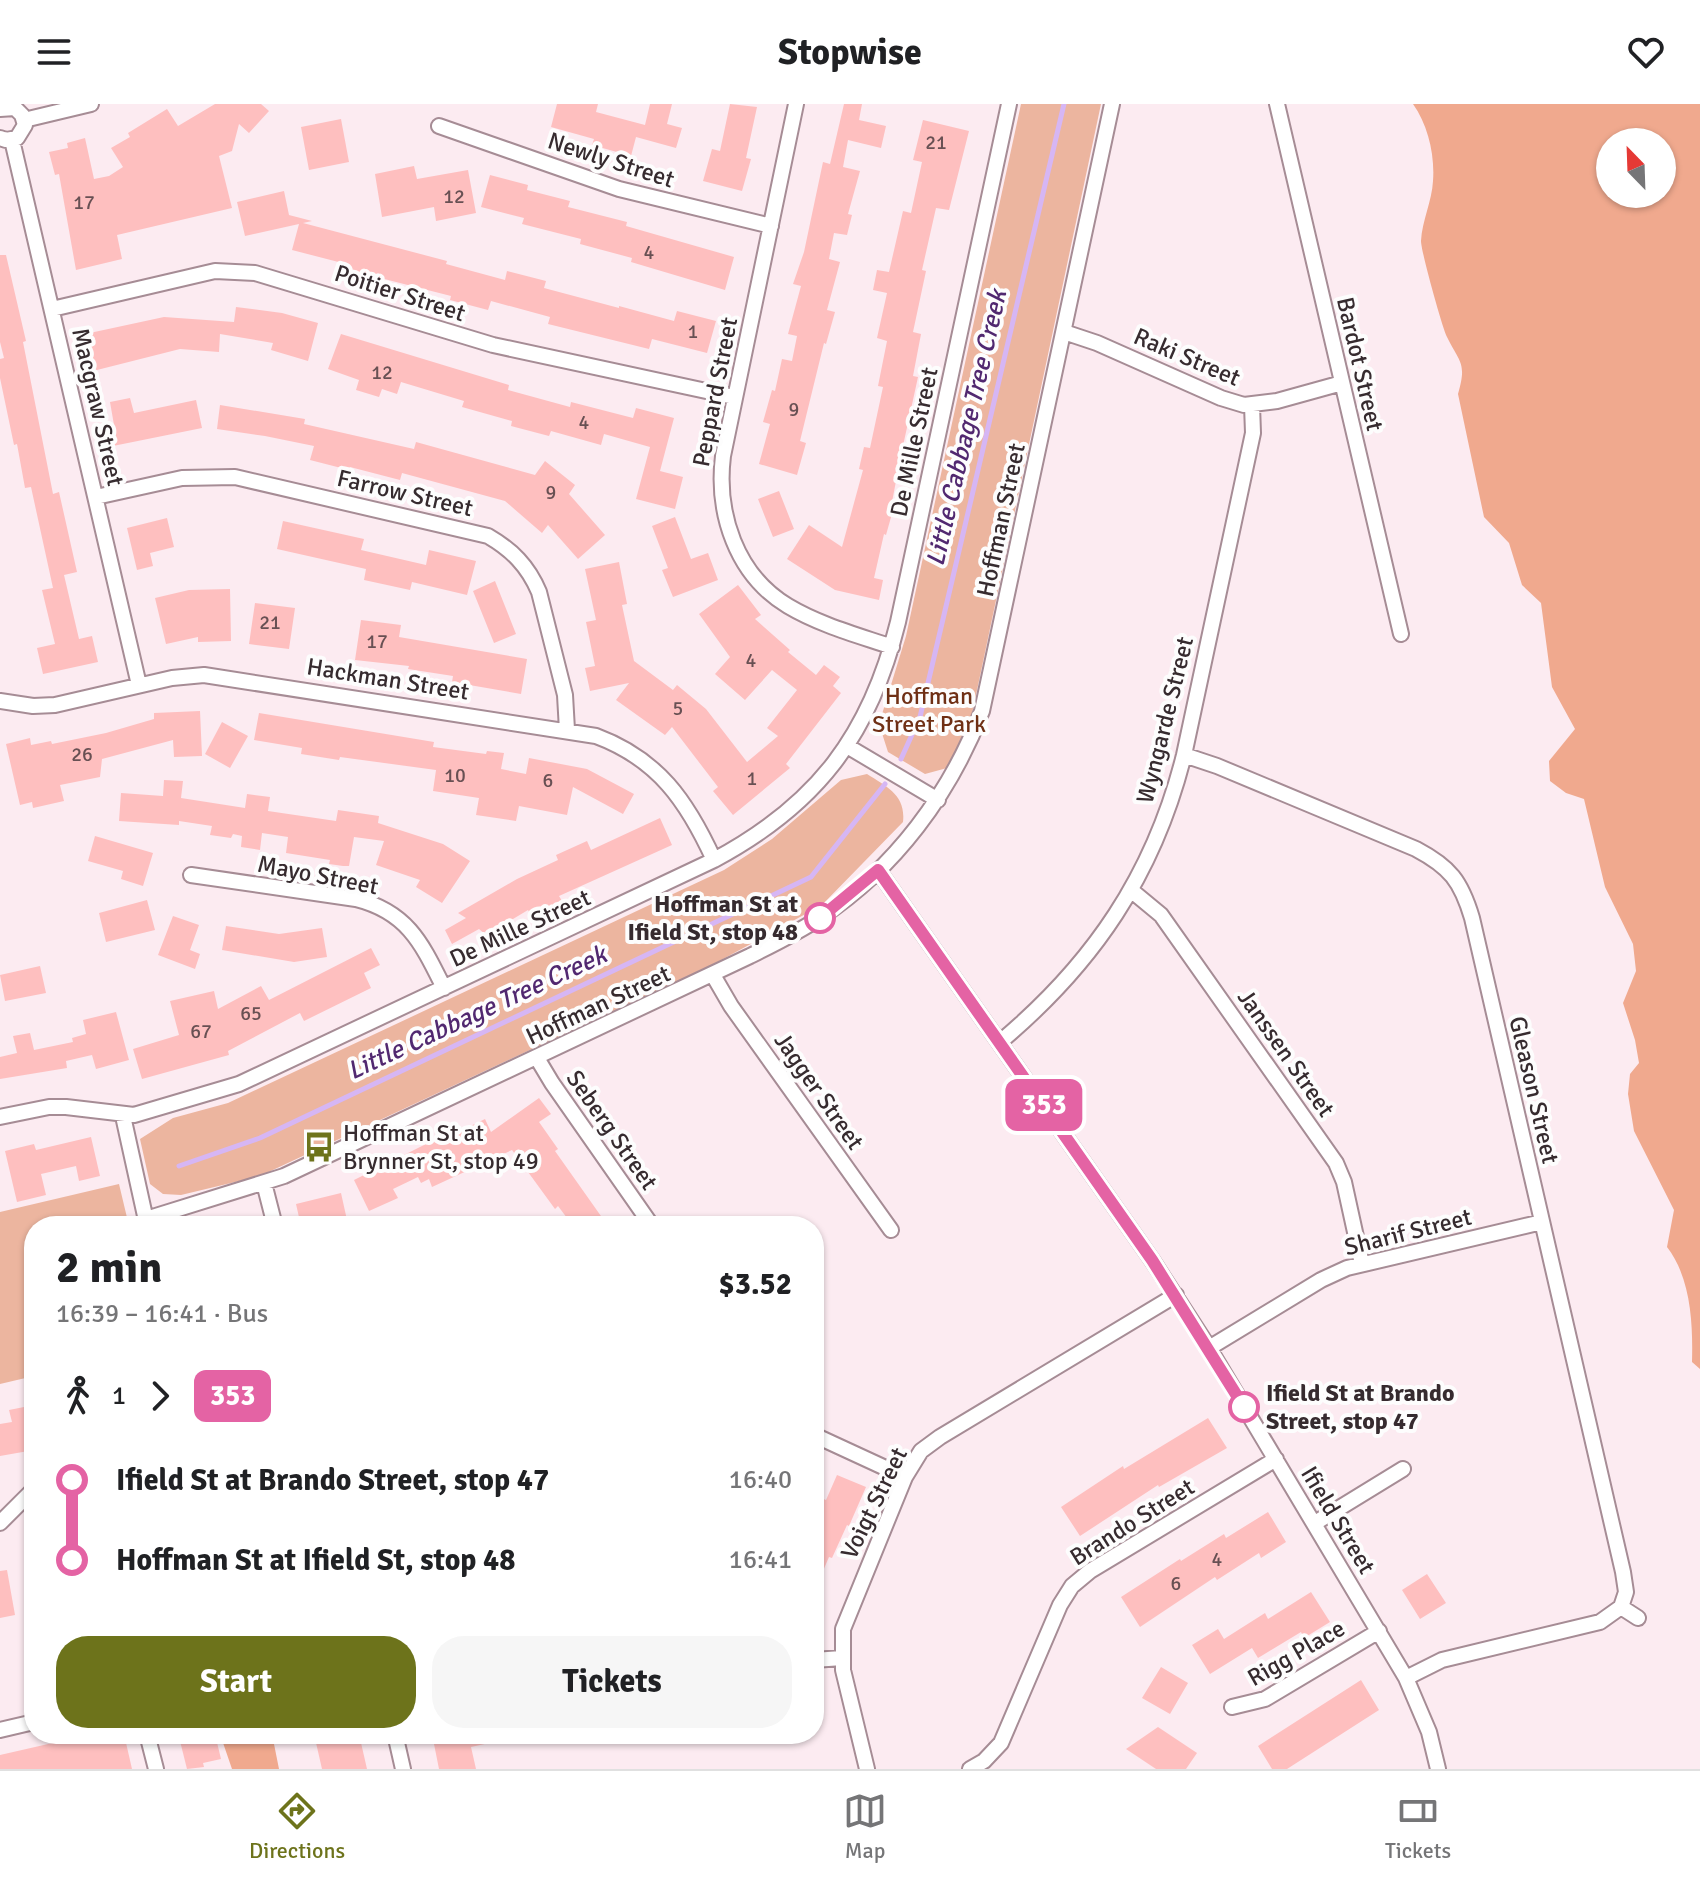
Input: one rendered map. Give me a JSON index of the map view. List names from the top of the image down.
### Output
{
  "streets": {
    "street": [
      "Newly Street",
      "Poitier Street",
      "Raki Street",
      "Bardot Street",
      "Peppard Street",
      "Macgraw Street",
      "De Mille Street",
      "Farrow Street",
      "Hoffman Street",
      "Hackman Street",
      "Wyngarde Street",
      "Mayo Street",
      "Janssen Street",
      "Gleason Street",
      "Jagger Street",
      "Seberg Street",
      "Sharif Street",
      "Voigt Street",
      "Ifield Street",
      "Brando Street",
      "Rigg Place"
    ]
  },
  "crossings": [
    ["Newly Street", "Peppard Street"],
    ["Poitier Street", "Peppard Street"],
    ["Poitier Street", "Macgraw Street"],
    ["Raki Street", "Bardot Street"],
    ["Raki Street", "Hoffman Street"],
    ["Raki Street", "Wyngarde Street"],
    ["Peppard Street", "De Mille Street"],
    ["Macgraw Street", "Farrow Street"],
    ["Macgraw Street", "Hackman Street"],
    ["De Mille Street", "Hackman Street"],
    ["De Mille Street", "Mayo Street"],
    ["Farrow Street", "Hackman Street"],
    ["Hoffman Street", "Jagger Street"],
    ["Hoffman Street", "Seberg Street"],
    ["Hoffman Street", "Ifield Street"],
    ["Wyngarde Street", "Janssen Street"],
    ["Wyngarde Street", "Gleason Street"],
    ["Wyngarde Street", "Ifield Street"],
    ["Janssen Street", "Sharif Street"],
    ["Gleason Street", "Sharif Street"],
    ["Sharif Street", "Ifield Street"],
    ["Voigt Street", "Ifield Street"],
    ["Ifield Street", "Brando Street"],
    ["Ifield Street", "Rigg Place"]
  ],
  "water": ["Little Cabbage Tree Creek"],
  "parks": ["Hoffman Street Park"],
  "places": {
    "other": ["Hoffman St at Ifield St, stop 48", "Ifield St at Brando Street, stop 47"],
    "bus stop": ["Hoffman St at Brynner St, stop 49"]
  },
  "lines": ["bus line 353"],
  "house_numbers": [
    "21",
    "12",
    "17",
    "4",
    "1",
    "12",
    "9",
    "4",
    "9",
    "21",
    "17",
    "4",
    "5",
    "26",
    "10",
    "1",
    "6",
    "65",
    "67",
    "4",
    "6"
  ],
  "north": "top left",
  "page": {
    "header": "Stopwise",
    "on_map": "353",
    "heading": ["2 min", "16:39 – 16:41 · Bus", "$3.52"],
    "legs": ["1", "353"],
    "list": [
      {
        "name": "Ifield St at Brando Street, stop 47",
        "value": "16:40"
      },
      {
        "name": "Hoffman St at Ifield St, stop 48",
        "value": "16:41"
      }
    ],
    "buttons": ["Start", "Tickets"],
    "tabs": ["Directions", "Map", "Tickets"]
  }
}
